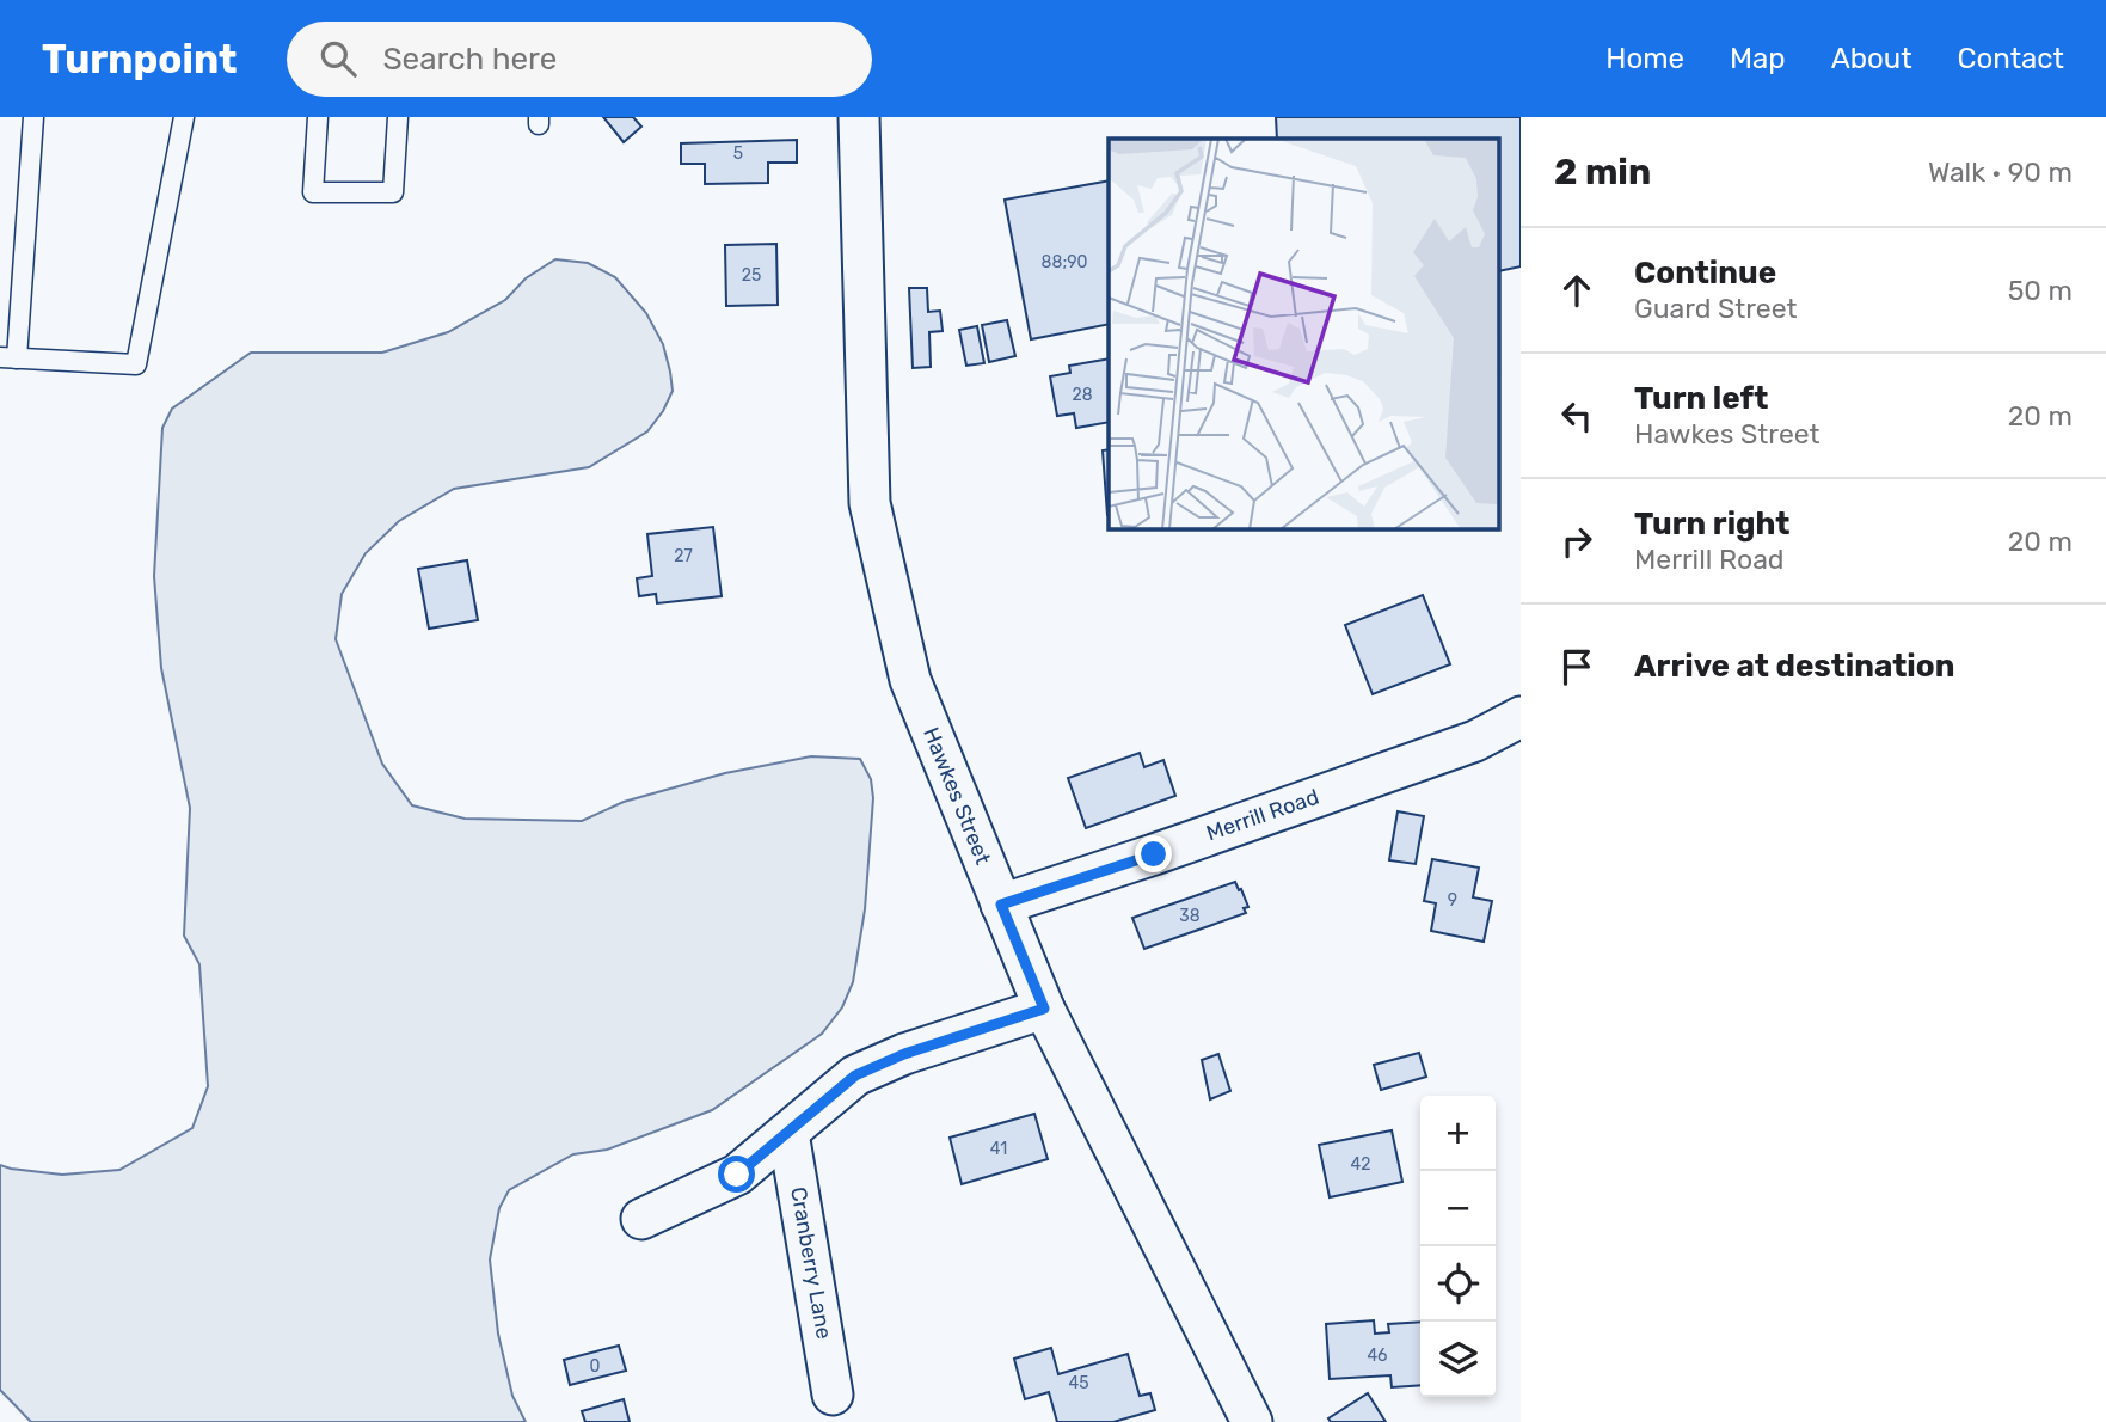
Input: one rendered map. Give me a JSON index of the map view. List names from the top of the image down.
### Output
{
  "streets": {
    "street": ["Hawkes Street", "Merrill Road", "Cranberry Lane"]
  },
  "crossings": [
    ["Hawkes Street", "Merrill Road"]
  ],
  "house_numbers": [
    "5",
    "88;90",
    "25",
    "28",
    "27",
    "9",
    "38",
    "41",
    "42",
    "46",
    "0",
    "45"
  ],
  "page": {
    "header": "Turnpoint",
    "search": "Search here",
    "nav": [
      "Home",
      "Map",
      "About",
      "Contact"
    ],
    "heading": ["2 min", "Walk · 90 m"],
    "list": [
      ["Continue", "Guard Street", "50 m"],
      ["Turn left", "Hawkes Street", "20 m"],
      ["Turn right", "Merrill Road", "20 m"],
      "Arrive at destination"
    ],
    "map_buttons": ["+", "−"]
  }
}
